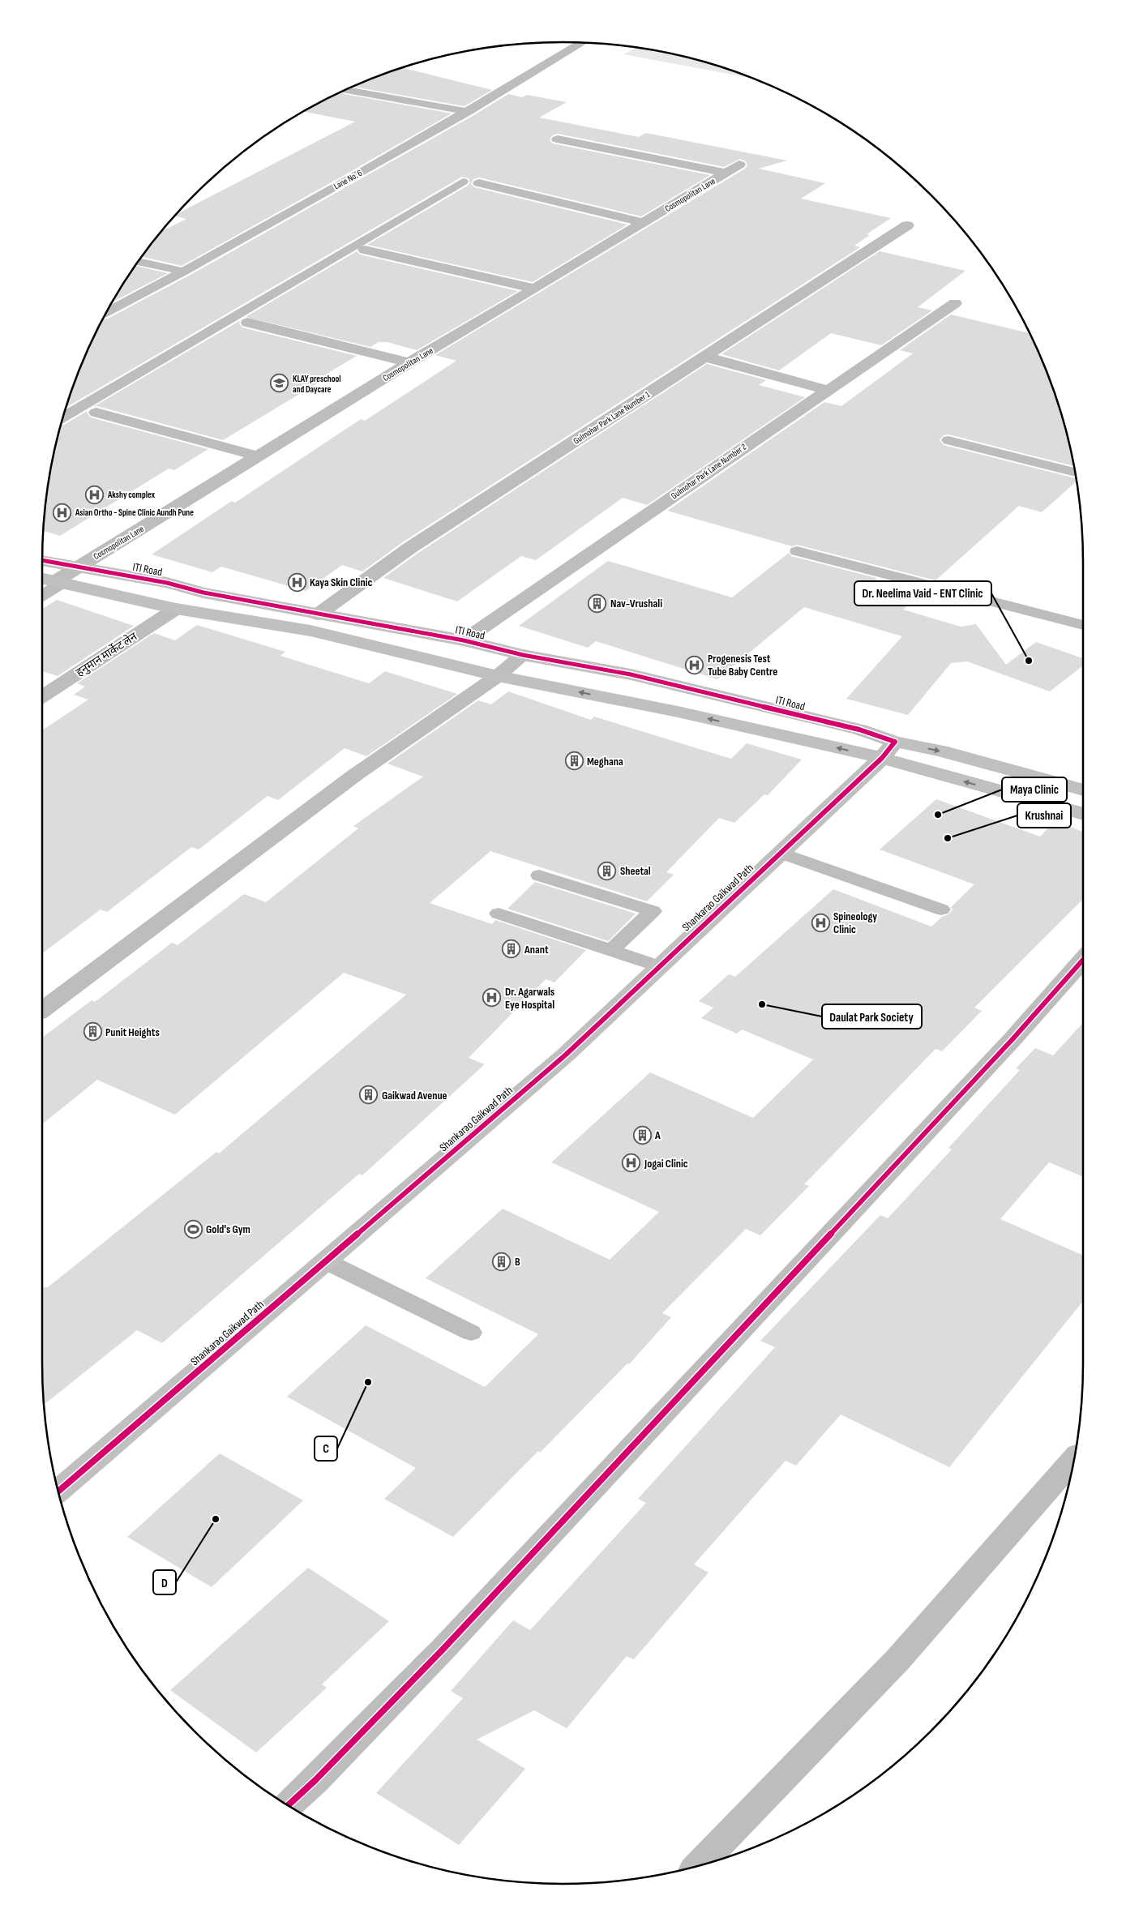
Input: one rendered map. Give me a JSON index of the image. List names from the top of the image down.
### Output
{
  "streets": {
    "main road": ["ITI Road", "Shankarao Gaikwad Path"],
    "street": [
      "Cosmopolitan Lane",
      "Gulmohar Park Lane Number 1",
      "Gulmohar Park Lane Number 2",
      "हनुमान मार्केट लेन"
    ],
    "lane": ["Lane No. 6"]
  },
  "crossings": [
    ["Cosmopolitan Lane", "ITI Road"],
    ["Gulmohar Park Lane Number 1", "ITI Road"],
    ["Gulmohar Park Lane Number 2", "ITI Road"],
    ["ITI Road", "हनुमान मार्केट लेन"],
    ["ITI Road", "Shankarao Gaikwad Path"]
  ],
  "places": {
    "school or university": ["KLAY preschool and Daycare"],
    "hospital": [
      "Akshy complex",
      "Asian Ortho - Spine Clinic Aundh Pune",
      "Kaya Skin Clinic",
      "Progenesis Test Tube Baby Centre",
      "Spineology Clinic",
      "Dr. Agarwals Eye Hospital",
      "Jogai Clinic"
    ],
    "building": [
      "Nav-Vrushali",
      "Meghana",
      "Sheetal",
      "Anant",
      "Punit Heights",
      "Gaikwad Avenue",
      "A",
      "B"
    ],
    "other": [
      "Dr. Neelima Vaid - ENT Clinic",
      "Maya Clinic",
      "Krushnai",
      "Daulat Park Society",
      "C",
      "D"
    ],
    "sports": ["Gold's Gym"]
  }
}
